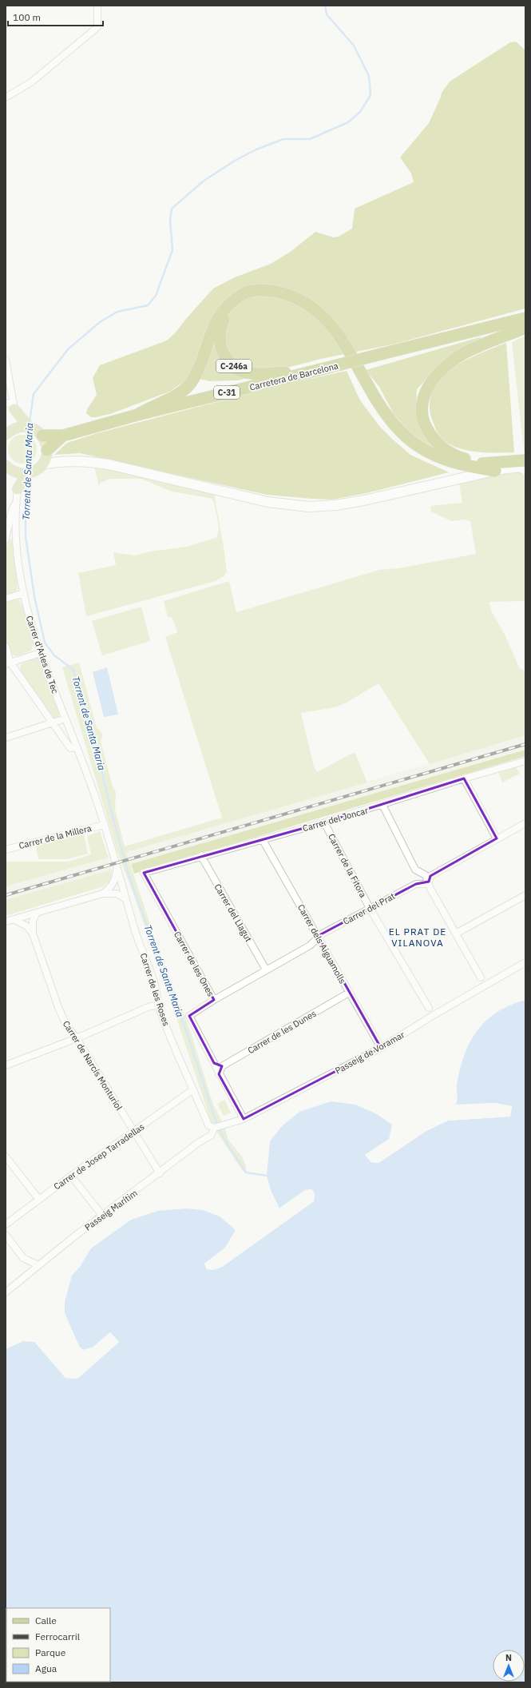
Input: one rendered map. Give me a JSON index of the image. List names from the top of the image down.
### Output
{
  "streets": {
    "highway": ["C-246a", "Carretera de Barcelona", "C-31"],
    "street": [
      "Carrer d'Arles de Tec",
      "Carrer del Joncar",
      "Carrer de la Millera",
      "Carrer de la Fitora",
      "Carrer del Prat",
      "Carrer del Llagut",
      "Carrer dels Aiguamolls",
      "Carrer de les Ones",
      "Carrer de les Roses",
      "Carrer de les Dunes",
      "Passeig de Voramar",
      "Carrer de Narcís Monturiol",
      "Carrer de Josep Tarradellas",
      "Passeig Marítim"
    ]
  },
  "crossings": [
    ["C-246a", "Carretera de Barcelona"],
    ["Carretera de Barcelona", "C-31"],
    ["Carrer d'Arles de Tec", "Carrer de la Millera"],
    ["Carrer d'Arles de Tec", "Carrer de les Roses"],
    ["Carrer del Joncar", "Carrer de la Fitora"],
    ["Carrer del Joncar", "Carrer del Llagut"],
    ["Carrer del Joncar", "Carrer dels Aiguamolls"],
    ["Carrer del Joncar", "Carrer de les Ones"],
    ["Carrer de la Fitora", "Carrer del Prat"],
    ["Carrer del Prat", "Carrer del Llagut"],
    ["Carrer del Prat", "Carrer dels Aiguamolls"],
    ["Carrer del Prat", "Carrer de les Ones"],
    ["Carrer dels Aiguamolls", "Carrer de les Dunes"],
    ["Carrer dels Aiguamolls", "Passeig de Voramar"],
    ["Carrer de les Ones", "Passeig de Voramar"],
    ["Carrer de les Roses", "Passeig de Voramar"],
    ["Carrer de les Roses", "Carrer de Josep Tarradellas"],
    ["Carrer de les Roses", "Passeig Marítim"],
    ["Passeig de Voramar", "Passeig Marítim"],
    ["Carrer de Narcís Monturiol", "Carrer de Josep Tarradellas"],
    ["Carrer de Narcís Monturiol", "Passeig Marítim"]
  ],
  "districts": ["EL PRAT DE VILANOVA"],
  "water": ["Torrent de Santa Maria"],
  "legend": [
    "Calle",
    "Ferrocarril",
    "Parque",
    "Agua"
  ],
  "scale_bar": "100 m",
  "north": "top"
}
